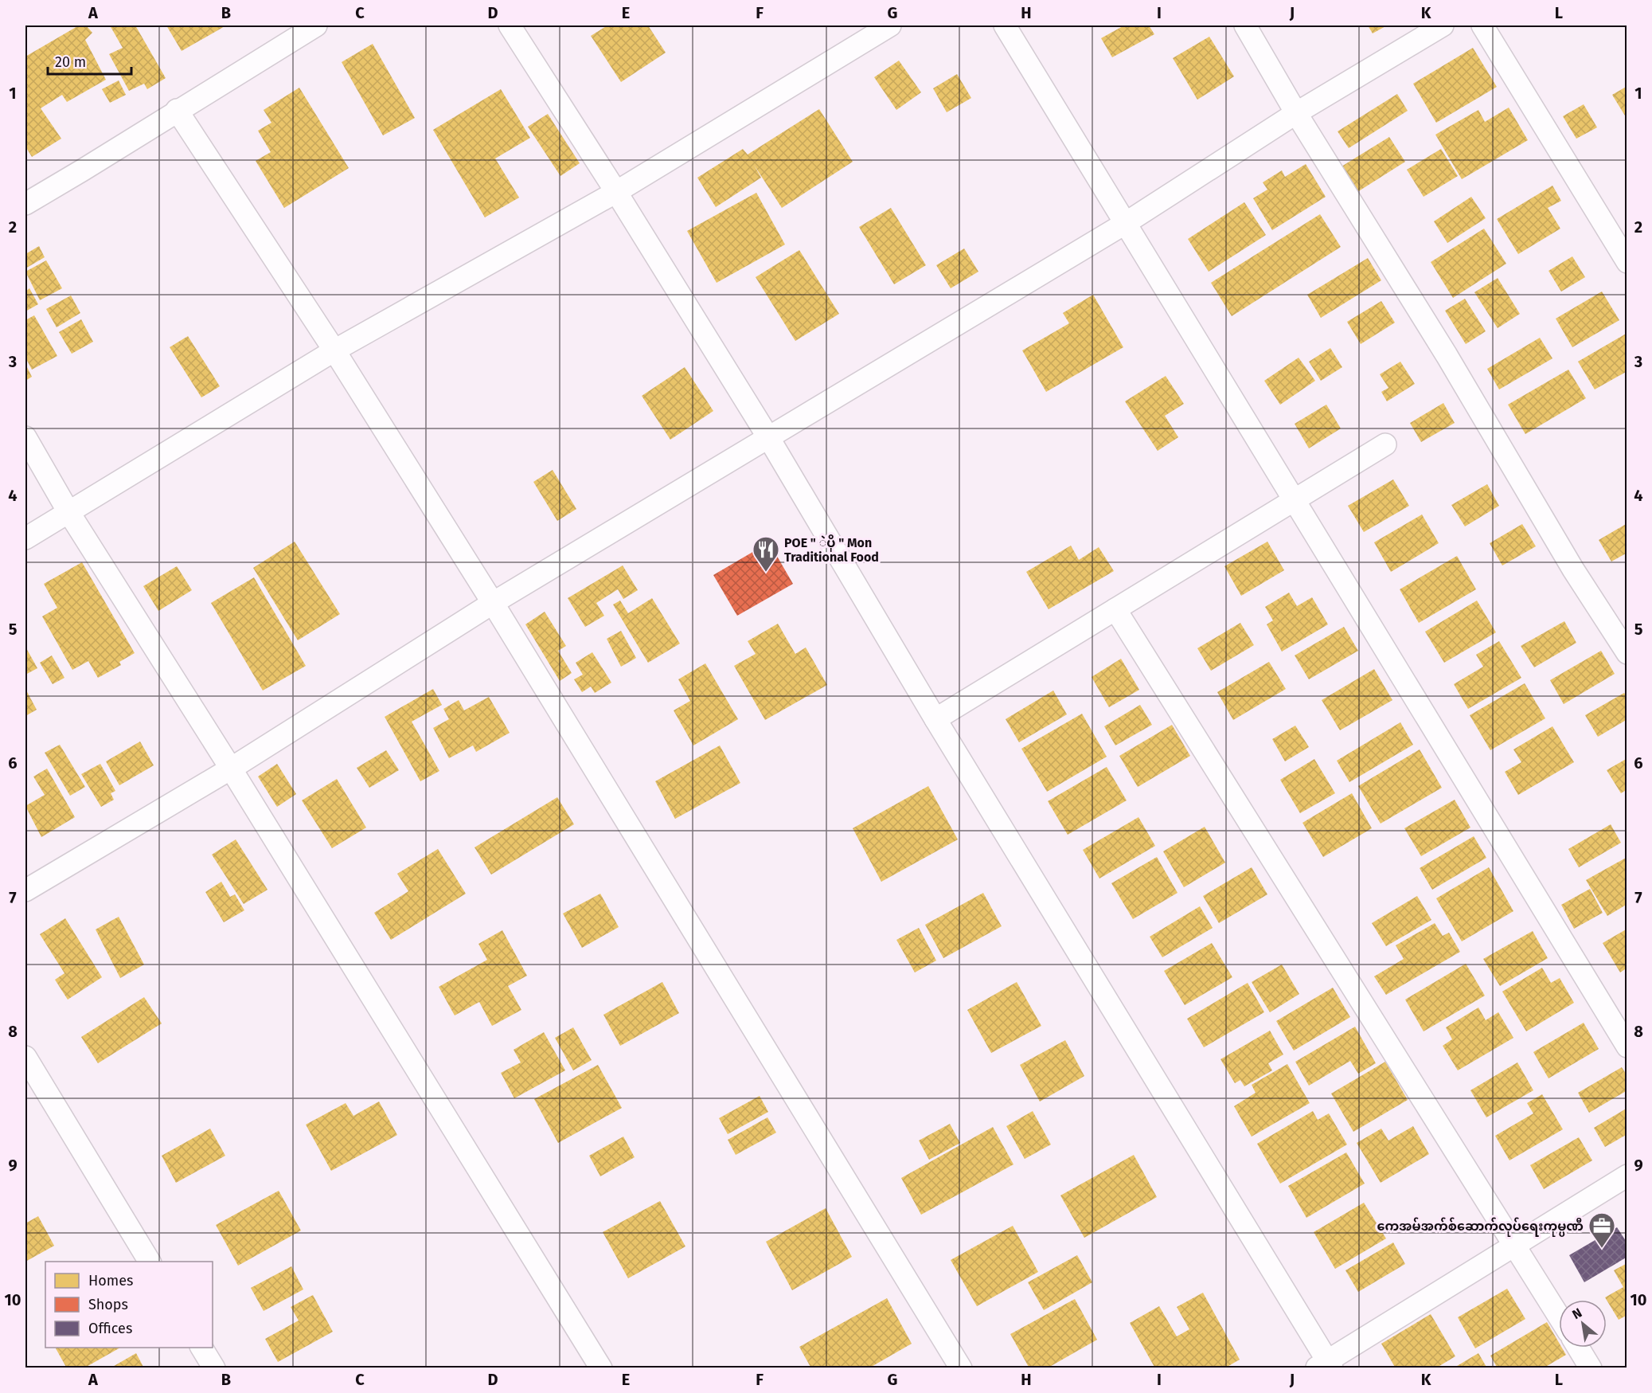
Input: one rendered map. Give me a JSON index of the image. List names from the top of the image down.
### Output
{
  "places": {
    "restaurant": ["POE \" ဲပို \" Mon Traditional Food"],
    "office": ["ကေအမ်အက်စ်ဆောက်လုပ်ရေးကုမ္ပဏီ"]
  },
  "legend": ["Homes", "Shops", "Offices"],
  "scale_bar": "20 m",
  "north": "top left",
  "grid": {
    "columns": [
      "A",
      "B",
      "C",
      "D",
      "E",
      "F",
      "G",
      "H",
      "I",
      "J",
      "K",
      "L"
    ],
    "rows": [
      "1",
      "2",
      "3",
      "4",
      "5",
      "6",
      "7",
      "8",
      "9",
      "10"
    ]
  }
}
